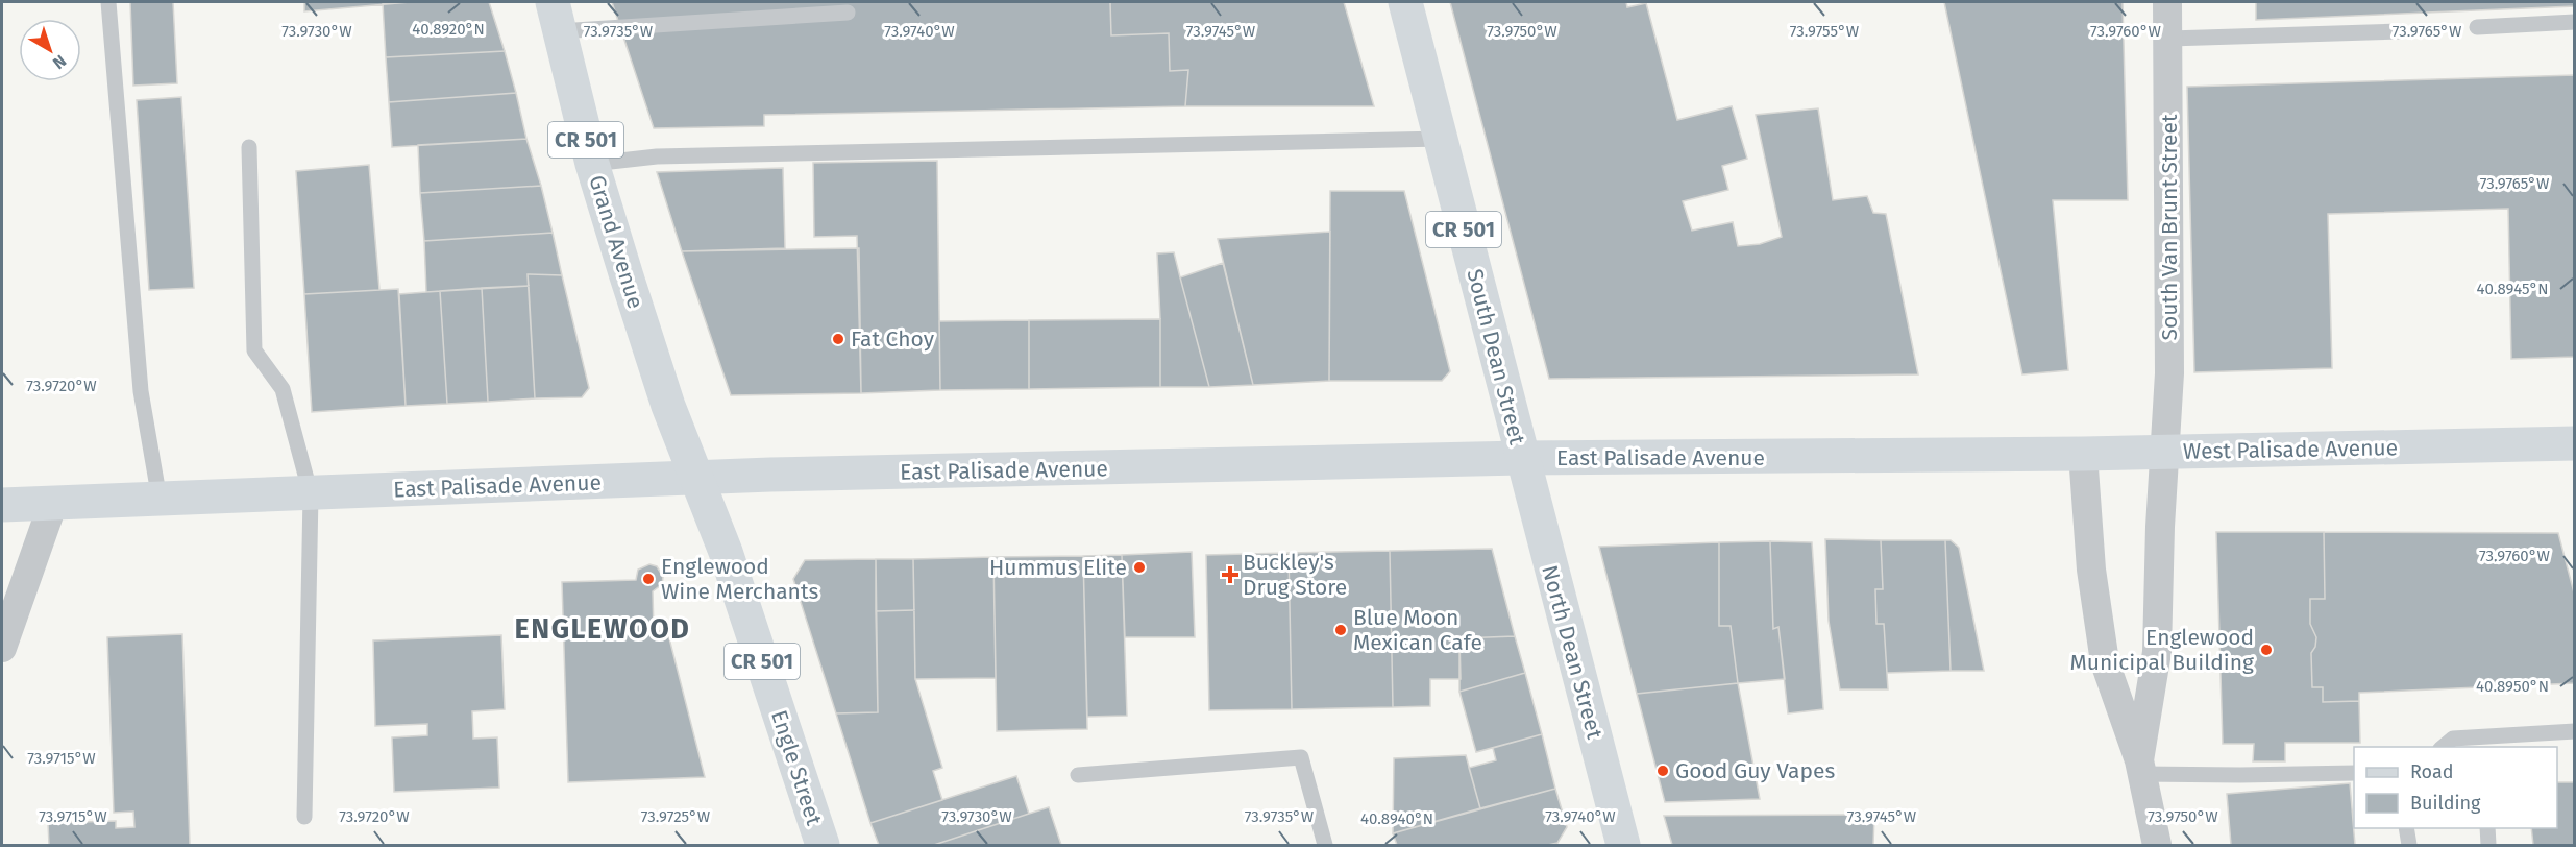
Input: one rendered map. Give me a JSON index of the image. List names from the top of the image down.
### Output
{
  "streets": {
    "main road": [
      "CR 501",
      "Grand Avenue",
      "South Dean Street",
      "West Palisade Avenue",
      "East Palisade Avenue",
      "North Dean Street",
      "Engle Street"
    ],
    "street": ["South Van Brunt Street"]
  },
  "crossings": [
    ["South Van Brunt Street", "West Palisade Avenue"],
    ["Grand Avenue", "East Palisade Avenue"],
    ["Grand Avenue", "Engle Street"],
    ["South Dean Street", "East Palisade Avenue"],
    ["South Dean Street", "North Dean Street"],
    ["West Palisade Avenue", "East Palisade Avenue"],
    ["East Palisade Avenue", "North Dean Street"],
    ["East Palisade Avenue", "Engle Street"]
  ],
  "districts": ["ENGLEWOOD"],
  "places": {
    "other": [
      "Fat Choy",
      "Hummus Elite",
      "Englewood Wine Merchants",
      "Blue Moon Mexican Cafe",
      "Englewood Municipal Building",
      "Good Guy Vapes"
    ],
    "health": ["Buckley's Drug Store"]
  },
  "legend": ["Road", "Building"],
  "north": "bottom right",
  "coordinates": [
    "40.8920°N",
    "73.9735°W",
    "73.9745°W",
    "73.9760°W",
    "73.9765°W",
    "73.9730°W",
    "73.9740°W",
    "73.9750°W",
    "73.9755°W",
    "40.8945°N",
    "73.9720°W",
    "40.8950°N",
    "73.9715°W",
    "73.9725°W",
    "40.8940°N"
  ]
}
